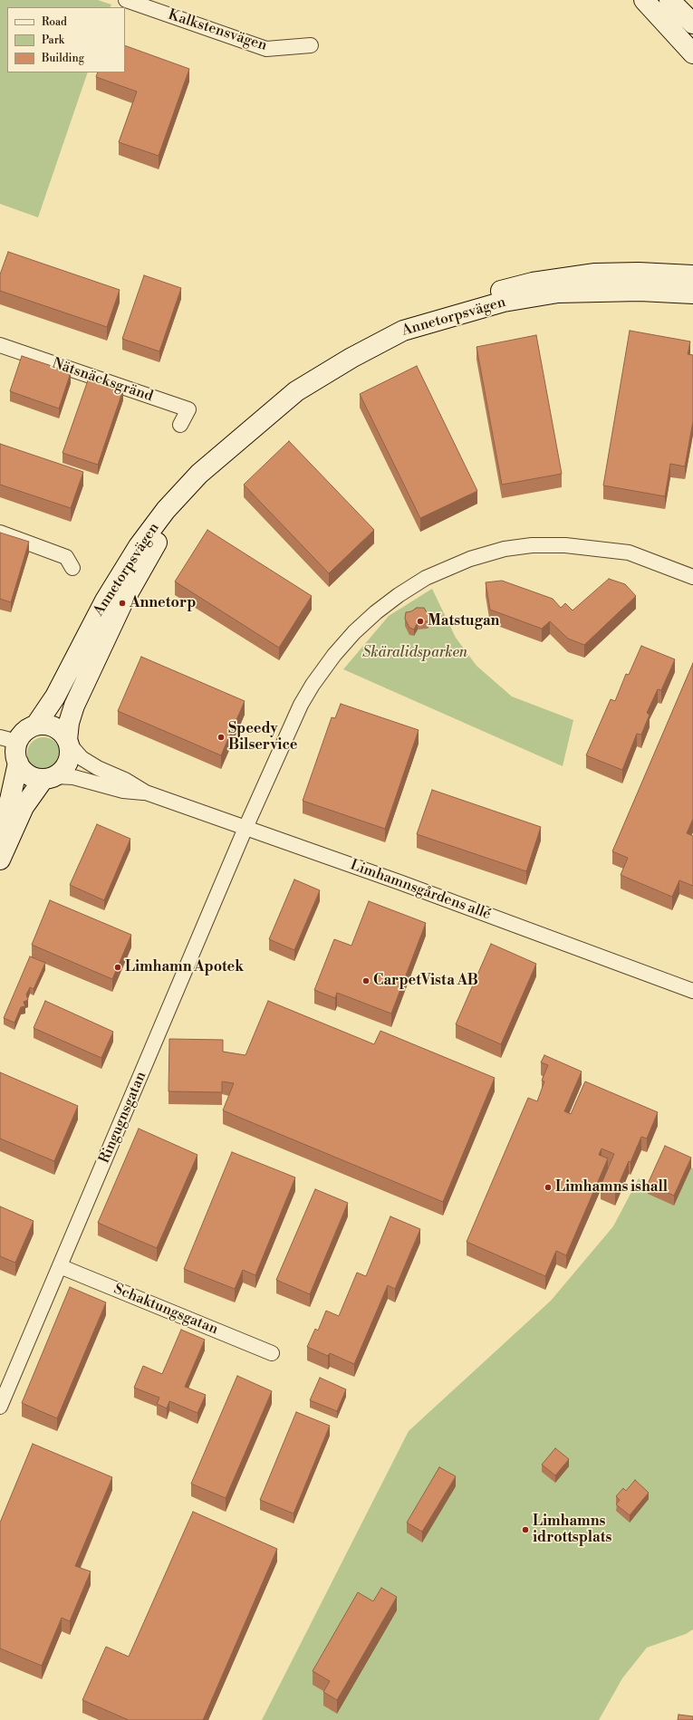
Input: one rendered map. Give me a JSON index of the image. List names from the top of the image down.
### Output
{
  "streets": {
    "main road": ["Annetorpsvägen"],
    "street": [
      "Kalkstensvägen",
      "Nätsnäcksgränd",
      "Limhamnsgårdens allé",
      "Ringugnsgatan",
      "Schaktungsgatan"
    ]
  },
  "crossings": [
    ["Annetorpsvägen", "Limhamnsgårdens allé"],
    ["Limhamnsgårdens allé", "Ringugnsgatan"],
    ["Ringugnsgatan", "Schaktungsgatan"]
  ],
  "parks": ["Skäralidsparken"],
  "places": [
    "Annetorp",
    "Matstugan",
    "Speedy Bilservice",
    "Limhamn Apotek",
    "CarpetVista AB",
    "Limhamns ishall",
    "Limhamns idrottsplats"
  ],
  "legend": ["Road", "Park", "Building"]
}
